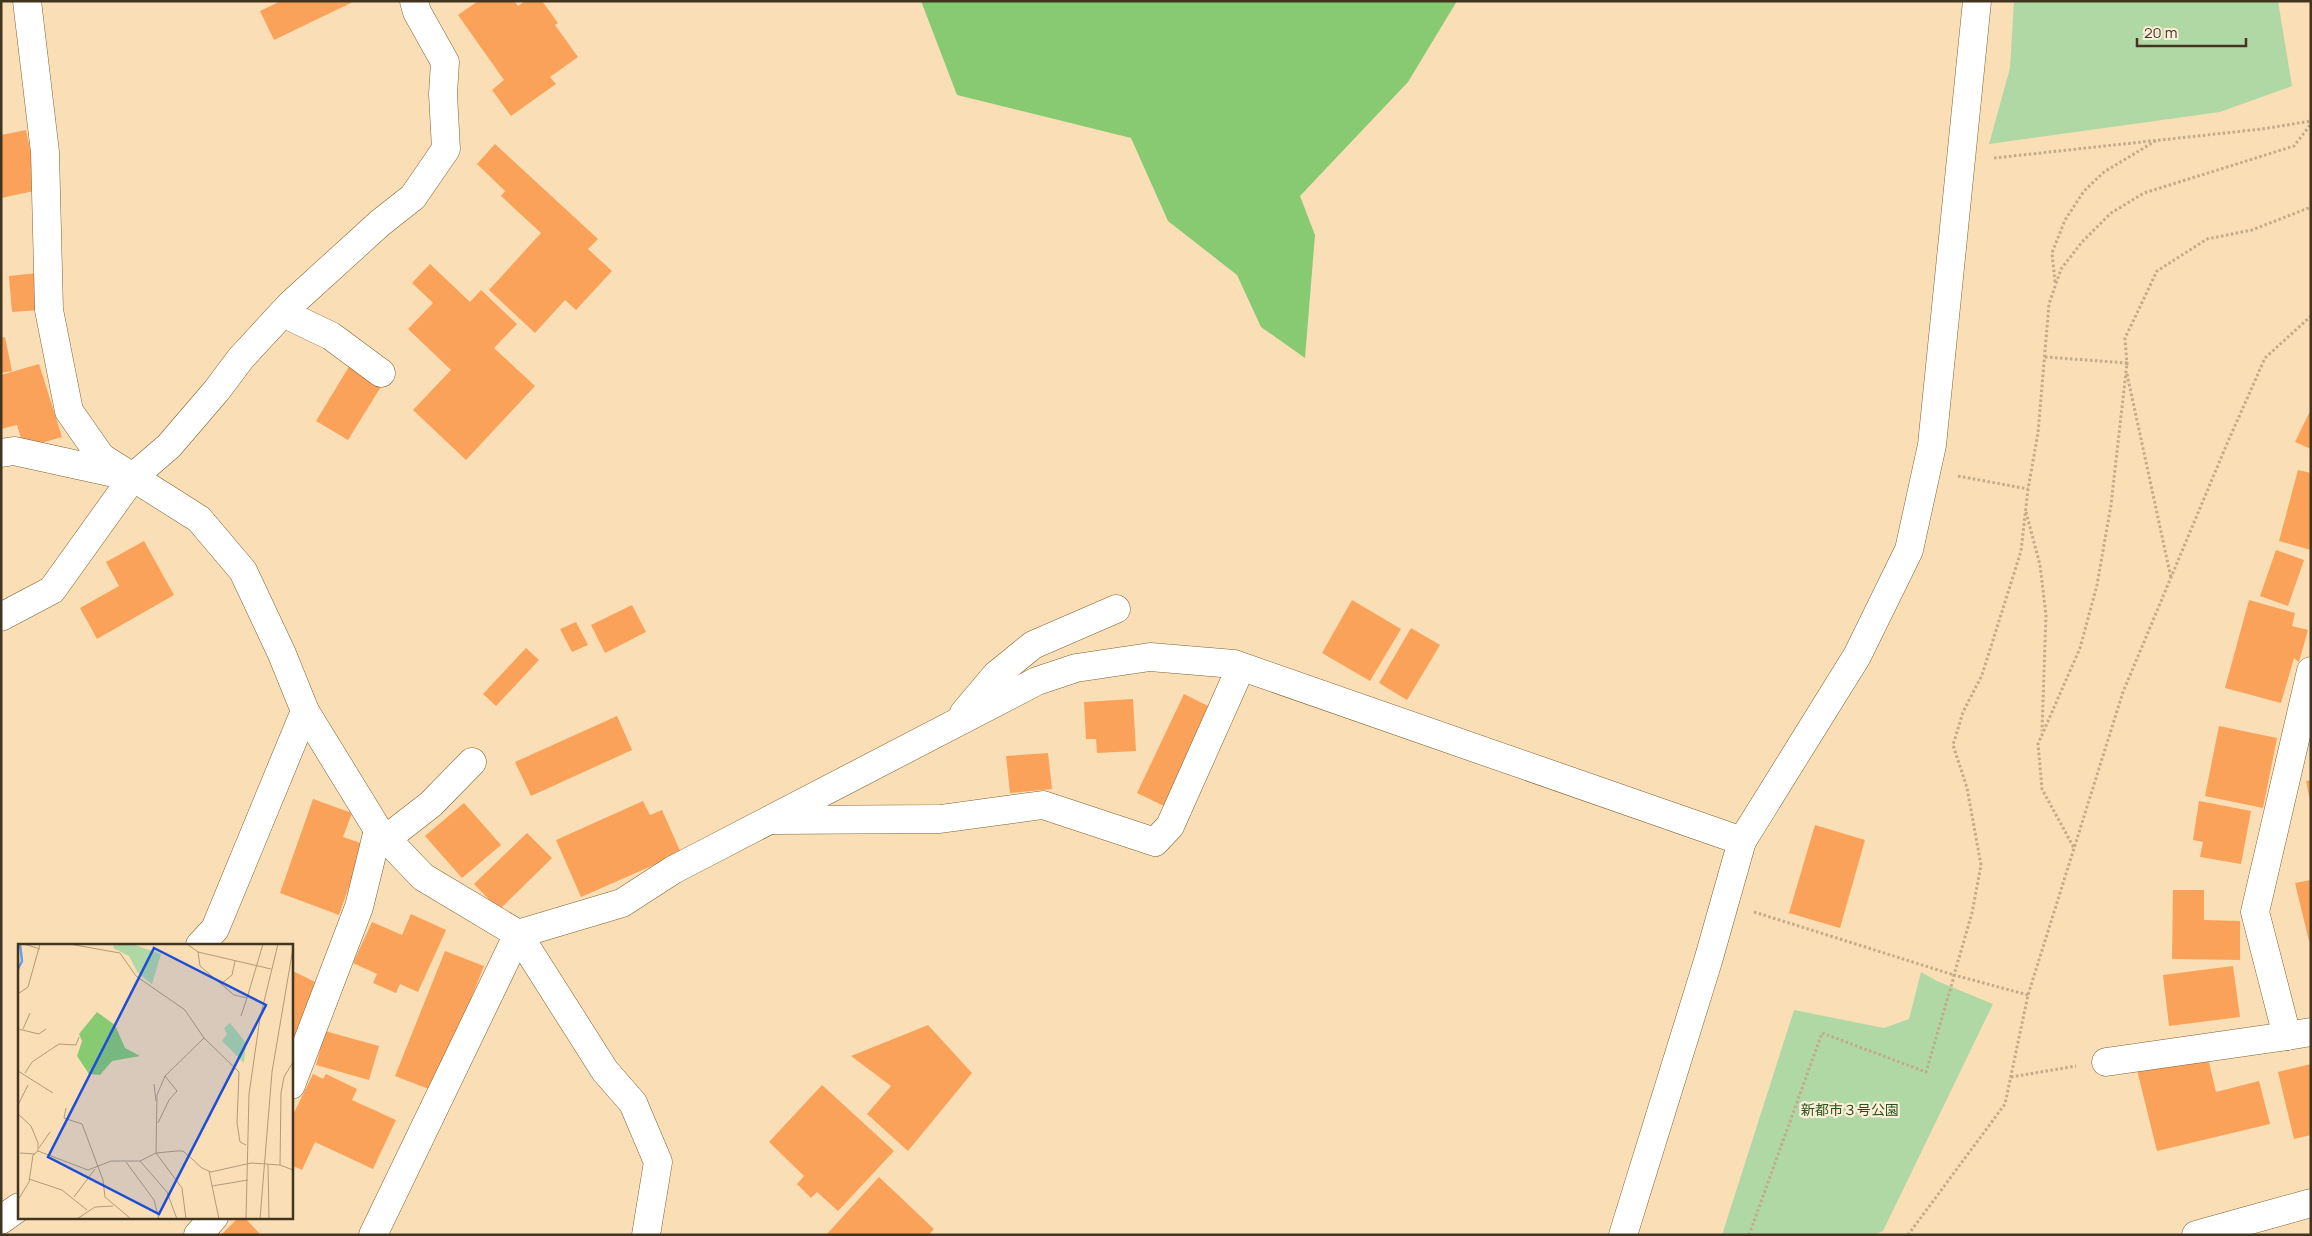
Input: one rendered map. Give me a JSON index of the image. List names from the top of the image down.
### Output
{
  "parks": ["新都市３号公園"],
  "scale_bar": "20 m"
}
